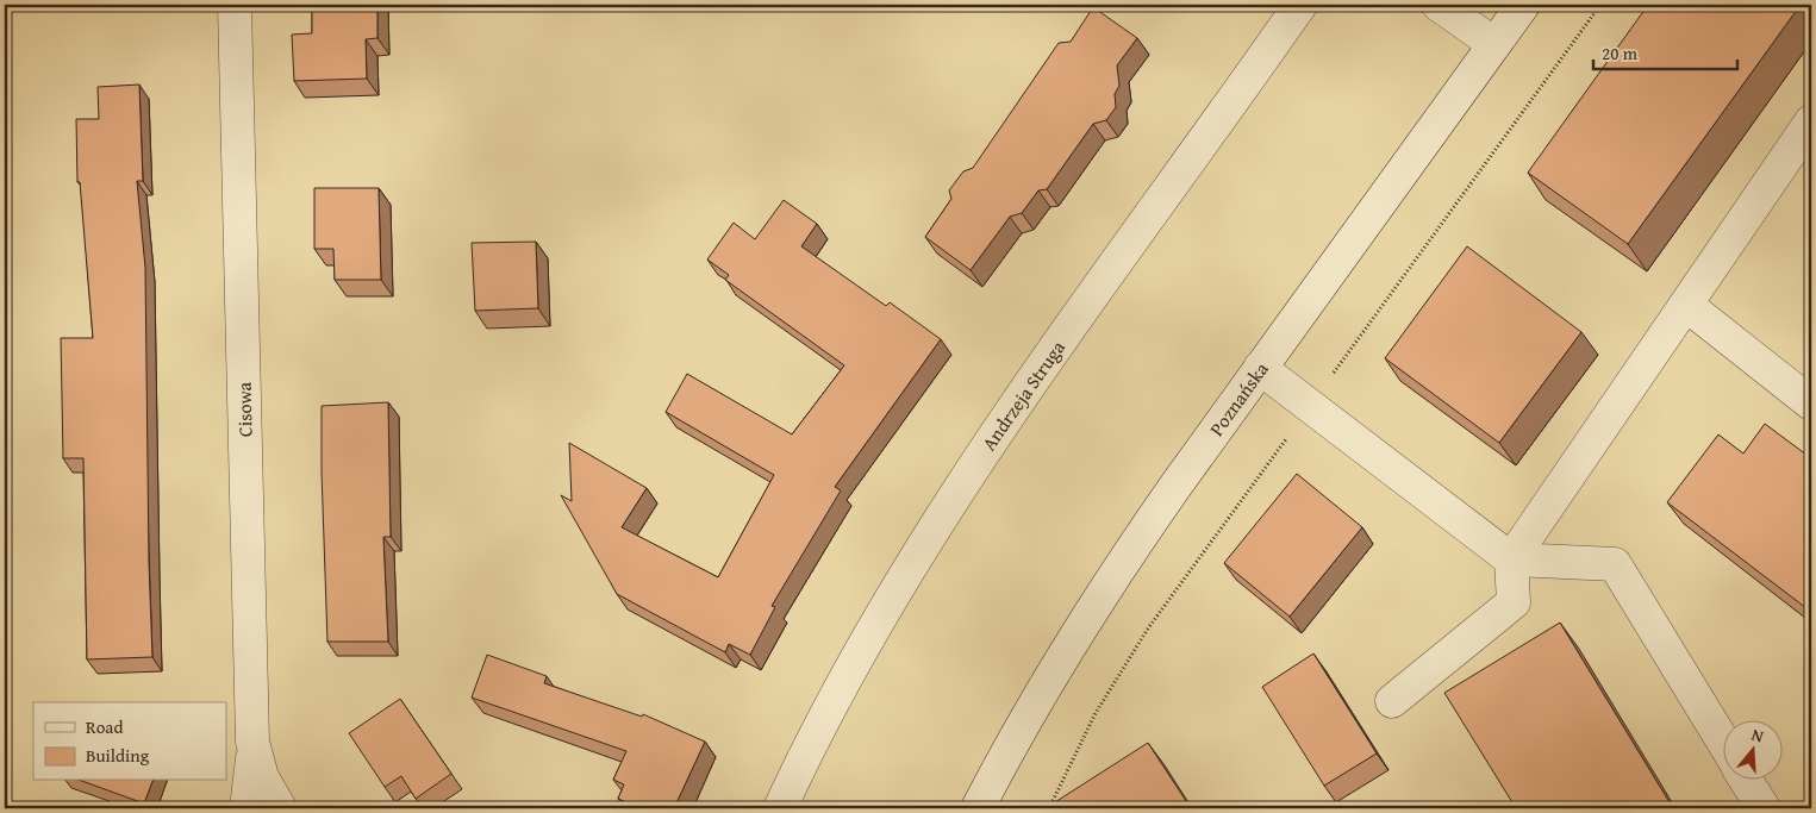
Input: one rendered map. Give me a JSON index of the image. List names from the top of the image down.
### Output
{
  "streets": {
    "street": ["Andrzeja Struga", "Poznańska", "Cisowa"]
  },
  "legend": ["Road", "Building"],
  "scale_bar": "20 m",
  "north": "top"
}
